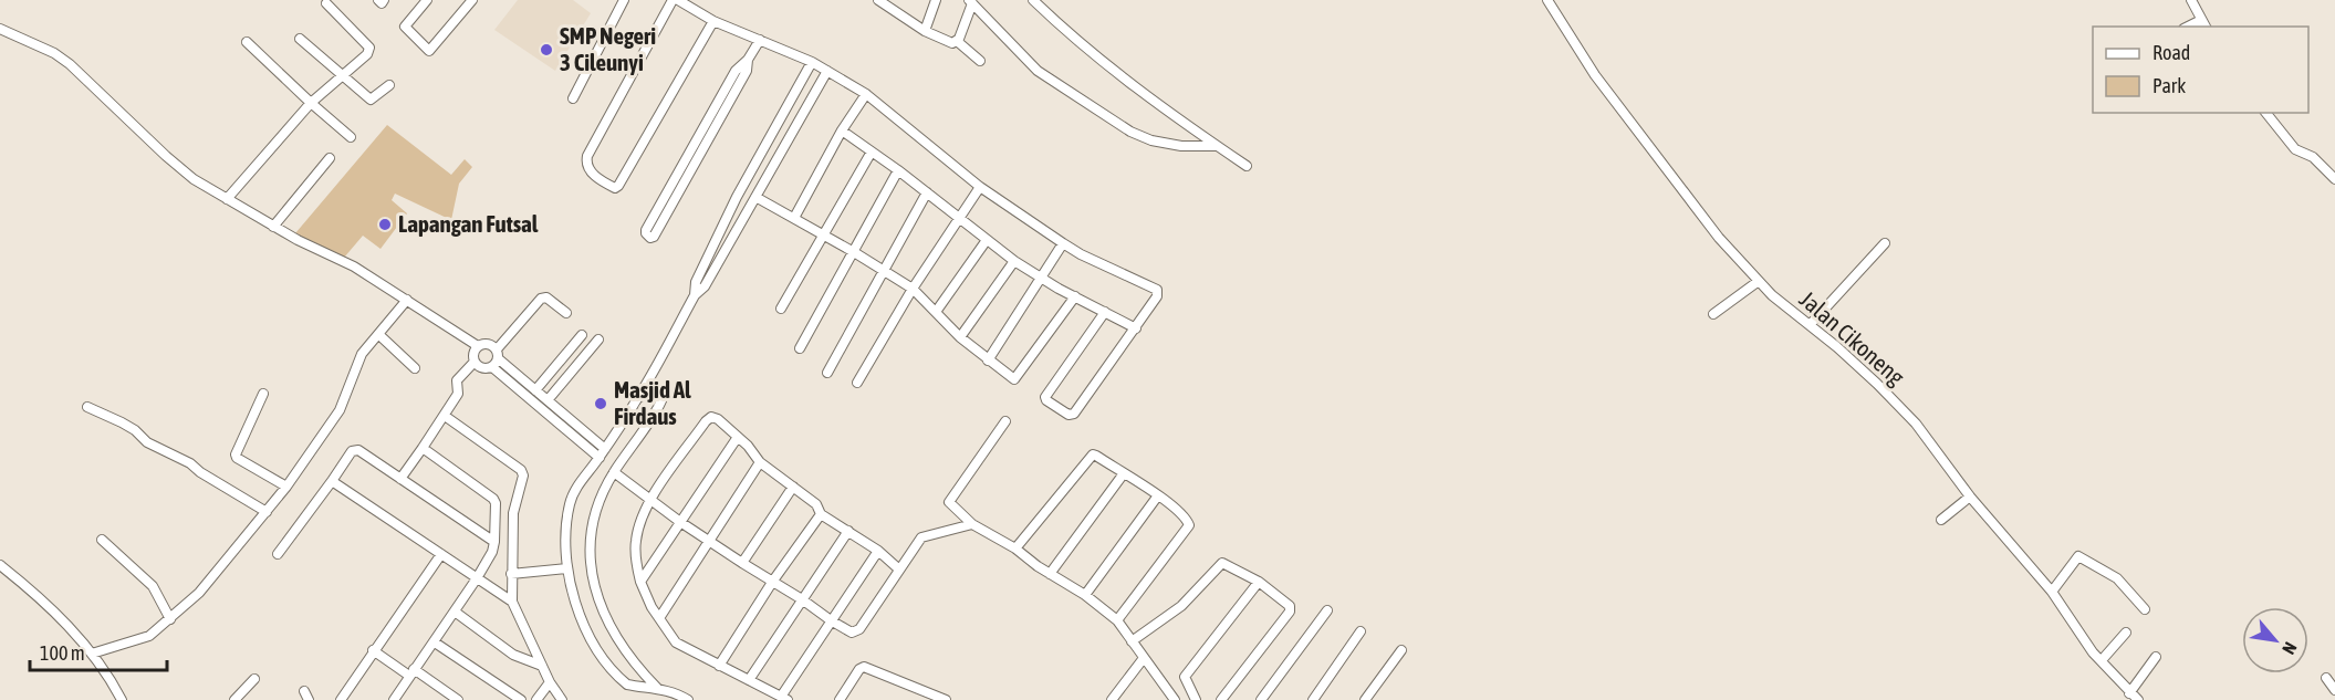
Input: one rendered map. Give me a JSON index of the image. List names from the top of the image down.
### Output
{
  "streets": {
    "street": ["Jalan Cikoneng"]
  },
  "places": ["SMP Negeri 3 Cileunyi", "Lapangan Futsal", "Masjid Al Firdaus"],
  "legend": ["Road", "Park"],
  "scale_bar": "100 m",
  "north": "bottom right"
}
